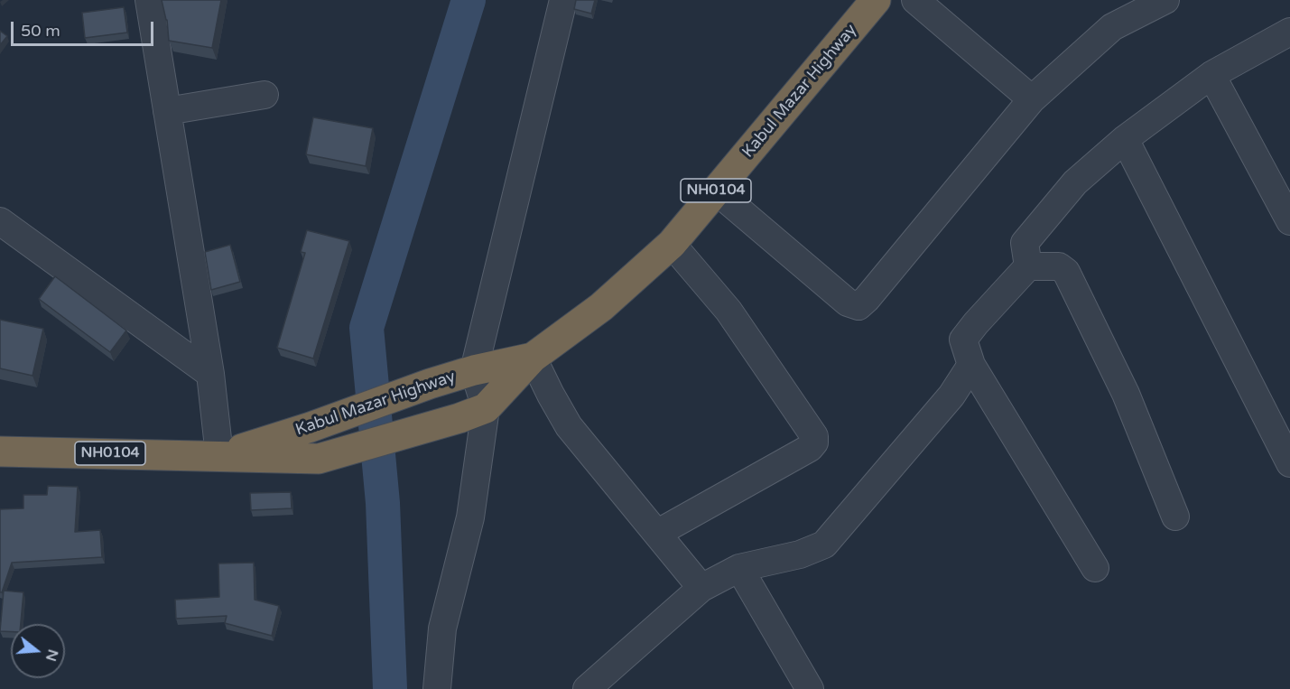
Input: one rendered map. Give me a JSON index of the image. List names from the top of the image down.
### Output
{
  "streets": {
    "highway": ["Kabul Mazar Highway", "NH0104"]
  },
  "scale_bar": "50 m",
  "north": "right"
}
